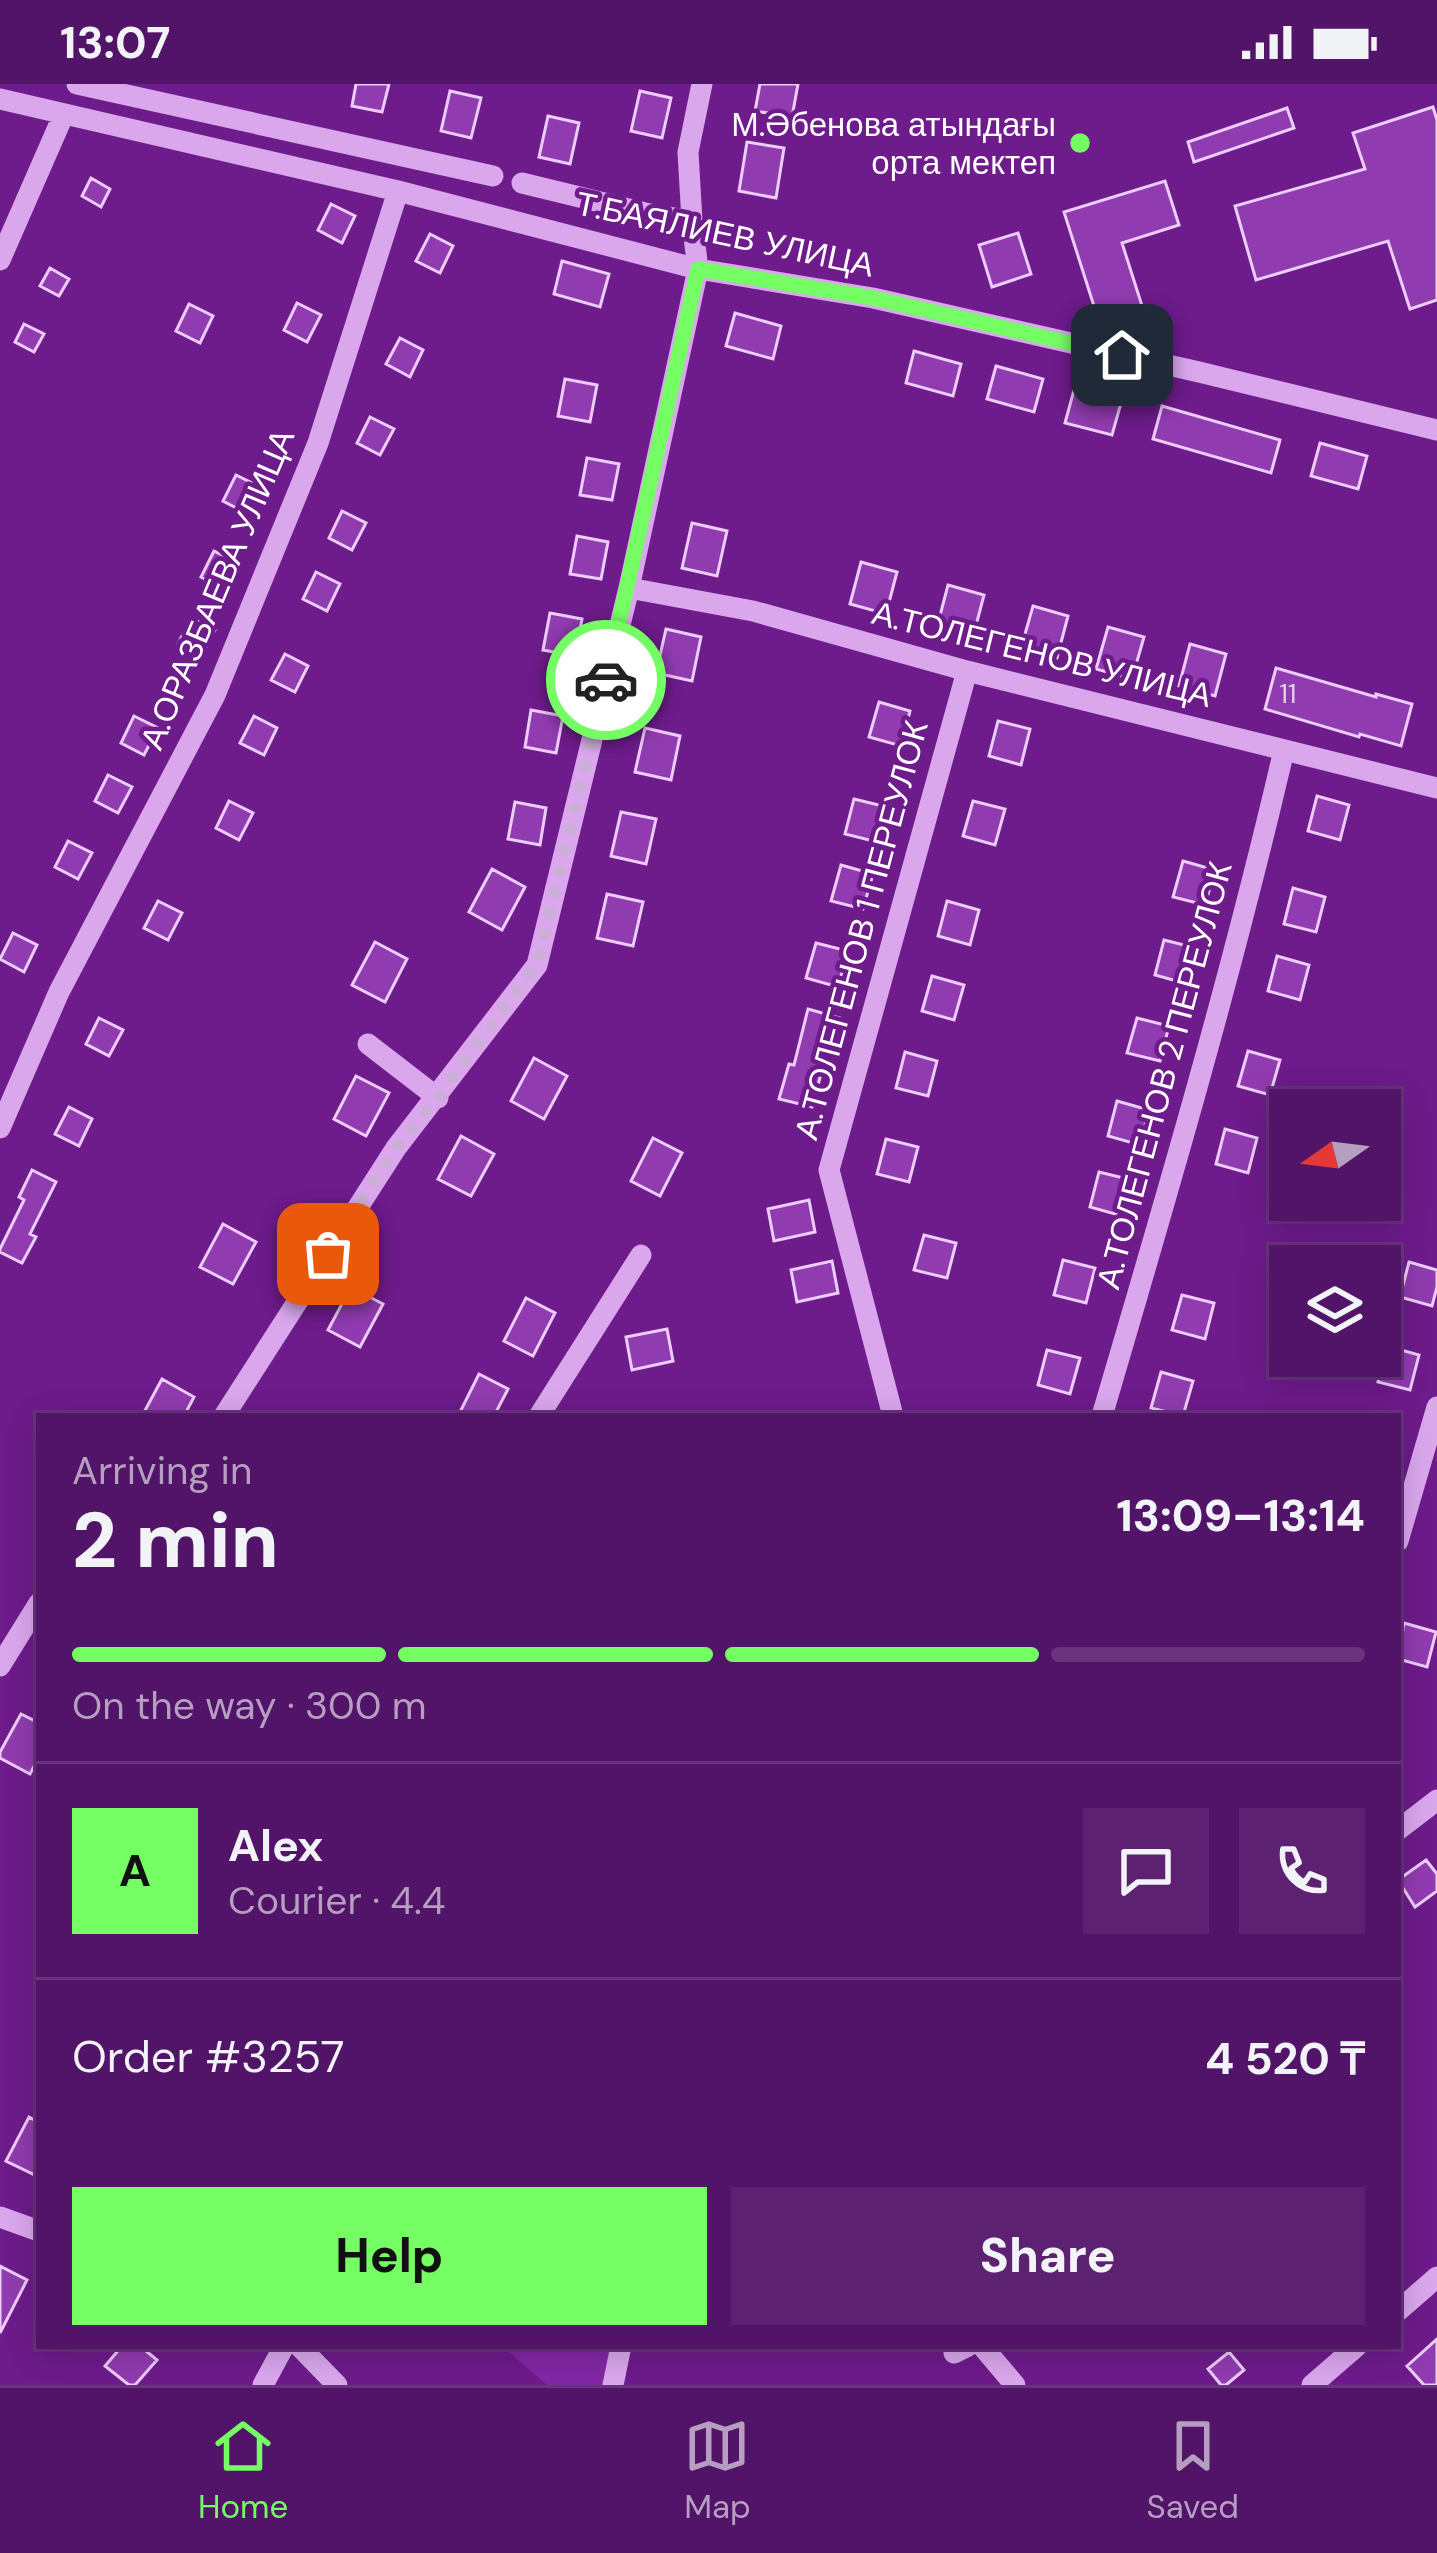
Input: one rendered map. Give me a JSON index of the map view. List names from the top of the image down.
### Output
{
  "streets": {
    "street": [
      "Т.БАЯЛИЕВ УЛИЦА",
      "А.ОРАЗБАЕВА УЛИЦА",
      "А.ТОЛЕГЕНОВ УЛИЦА",
      "А.ТОЛЕГЕНОВ 1 ПЕРЕУЛОК",
      "А.ТОЛЕГЕНОВ 2 ПЕРЕУЛОК"
    ]
  },
  "crossings": [
    ["Т.БАЯЛИЕВ УЛИЦА", "А.ОРАЗБАЕВА УЛИЦА"],
    ["А.ТОЛЕГЕНОВ УЛИЦА", "А.ТОЛЕГЕНОВ 1 ПЕРЕУЛОК"],
    ["А.ТОЛЕГЕНОВ УЛИЦА", "А.ТОЛЕГЕНОВ 2 ПЕРЕУЛОК"]
  ],
  "places": ["М.Әбенова атындағы орта мектеп"],
  "house_numbers": ["11"],
  "north": "left",
  "page": {
    "status": "13:07",
    "heading": ["2 min", "Arriving in", "13:09–13:14"],
    "panel": [
      "Alex",
      "Courier · 4.4",
      "Order #3257",
      "4 520 ₸"
    ],
    "bar": "On the way · 300 m",
    "round": "A",
    "buttons": ["Help", "Share"],
    "tabs": ["Home", "Map", "Saved"]
  }
}
